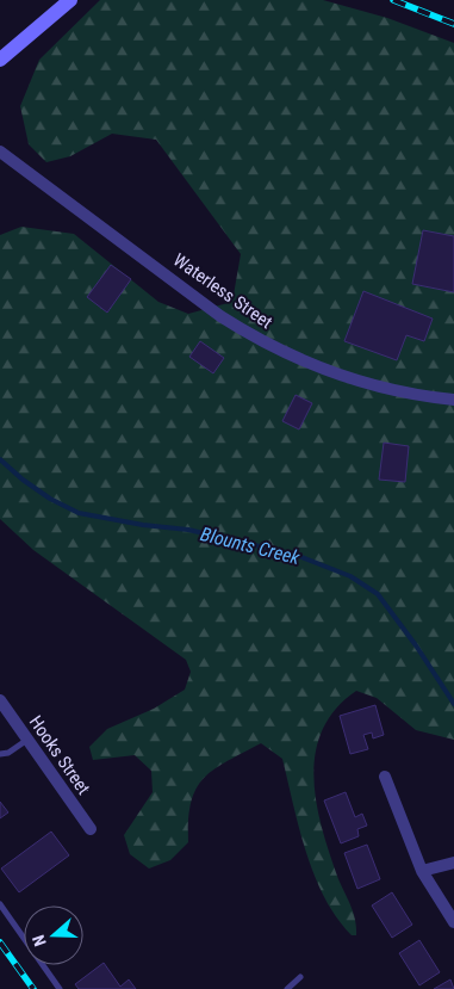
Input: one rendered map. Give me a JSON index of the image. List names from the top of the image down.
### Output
{
  "streets": {
    "street": ["Waterless Street", "Hooks Street"]
  },
  "water": ["Blounts Creek"],
  "north": "left"
}
